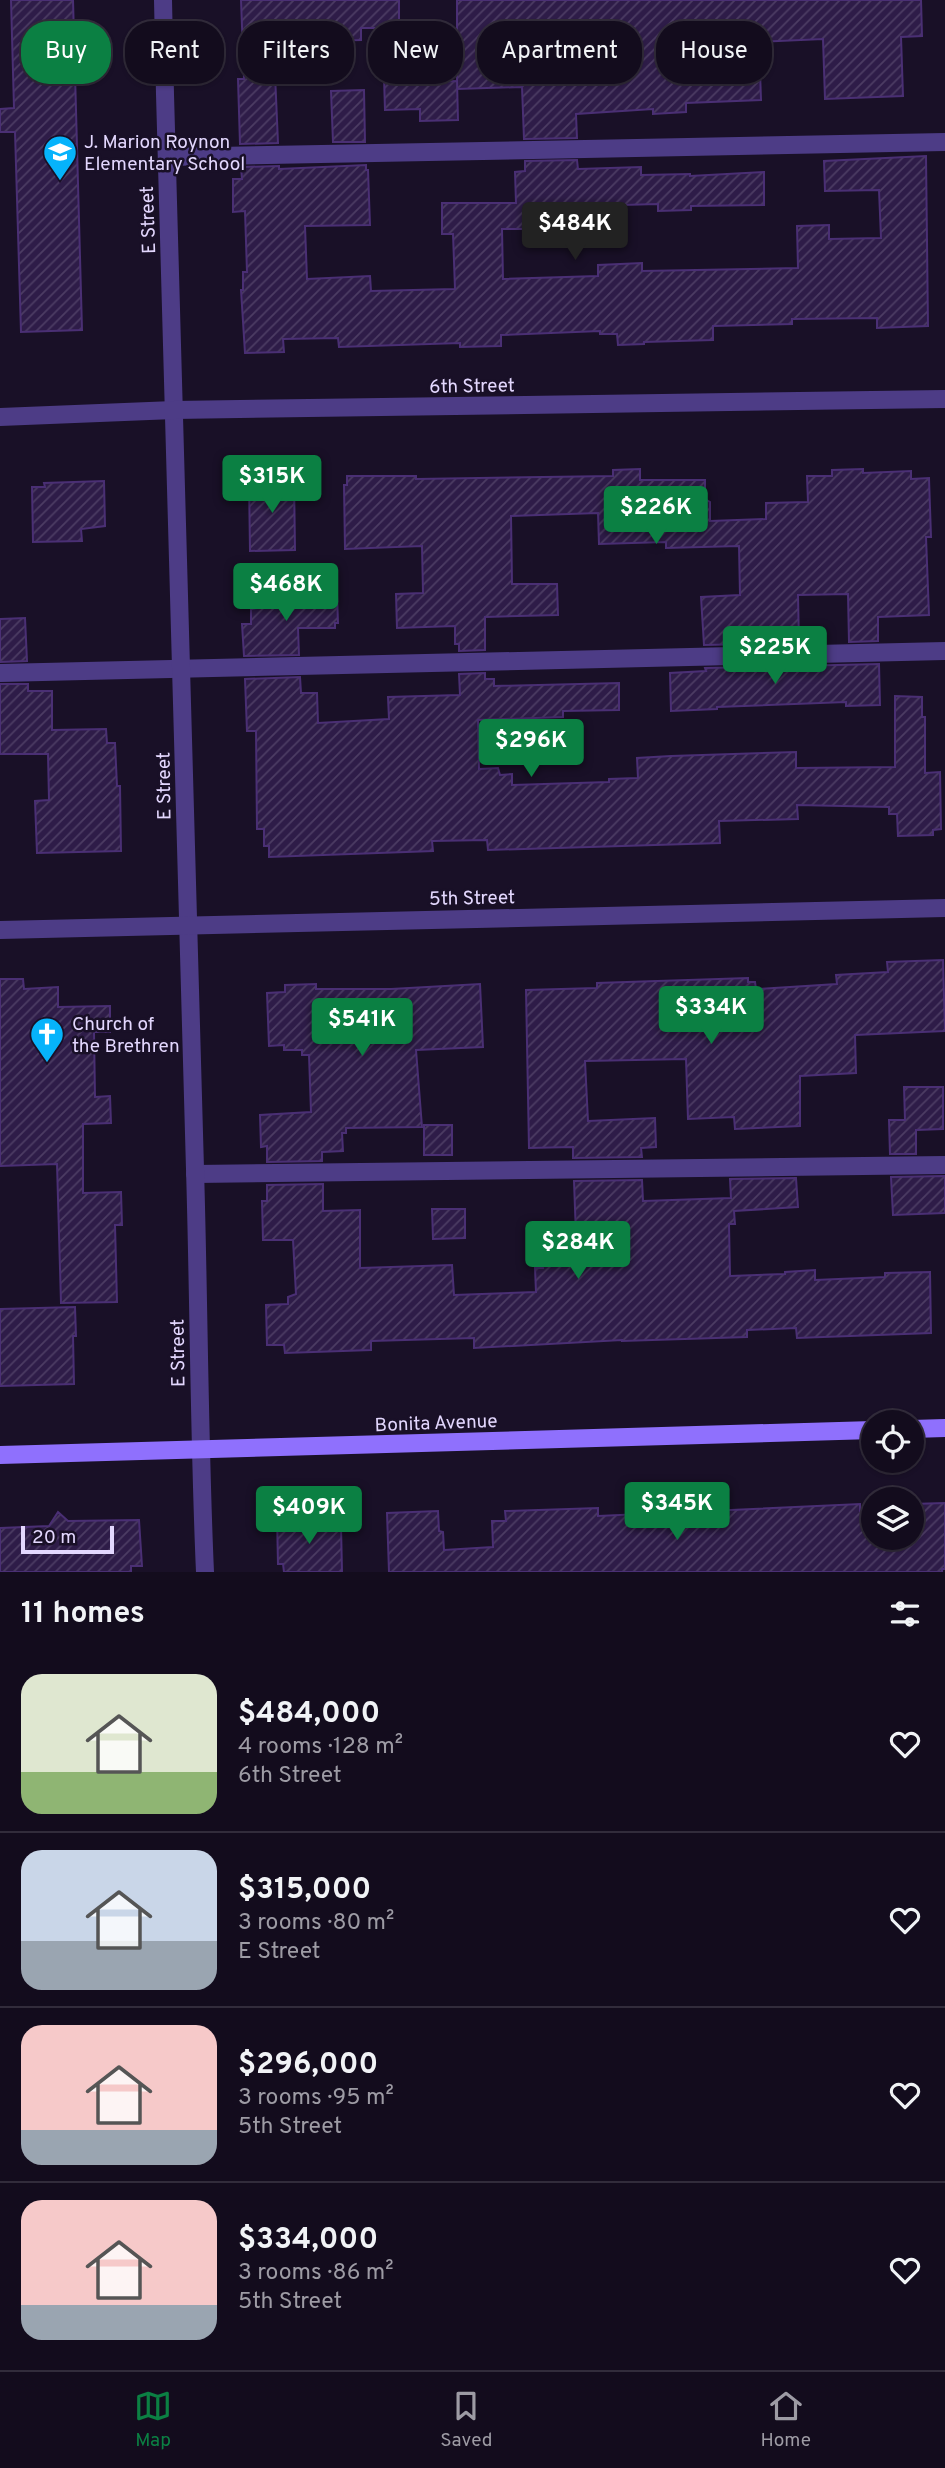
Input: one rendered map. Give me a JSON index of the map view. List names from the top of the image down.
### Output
{
  "streets": {
    "main road": ["Bonita Avenue"],
    "street": ["E Street", "6th Street", "5th Street"]
  },
  "crossings": [
    ["E Street", "6th Street"],
    ["E Street", "5th Street"],
    ["E Street", "Bonita Avenue"]
  ],
  "places": {
    "school or university": ["J. Marion Roynon Elementary School"],
    "church": ["Church of the Brethren"]
  },
  "scale_bar": "20 m",
  "page": {
    "chip": [
      "Buy",
      "Rent",
      "Filters",
      "New",
      "Apartment",
      "House"
    ],
    "price": [
      "$484K",
      "$315K",
      "$226K",
      "$468K",
      "$225K",
      "$296K",
      "$334K",
      "$541K",
      "$284K",
      "$345K",
      "$409K"
    ],
    "scale": "20 m",
    "heading": "11 homes",
    "list": [
      {
        "name": "$484,000",
        "note": "4 rooms · 128 m² · 6th Street"
      },
      {
        "name": "$315,000",
        "note": "3 rooms · 80 m² · E Street"
      },
      {
        "name": "$296,000",
        "note": "3 rooms · 95 m² · 5th Street"
      },
      {
        "name": "$334,000",
        "note": "3 rooms · 86 m² · 5th Street"
      }
    ],
    "tabs": ["Map", "Saved", "Home"]
  }
}
